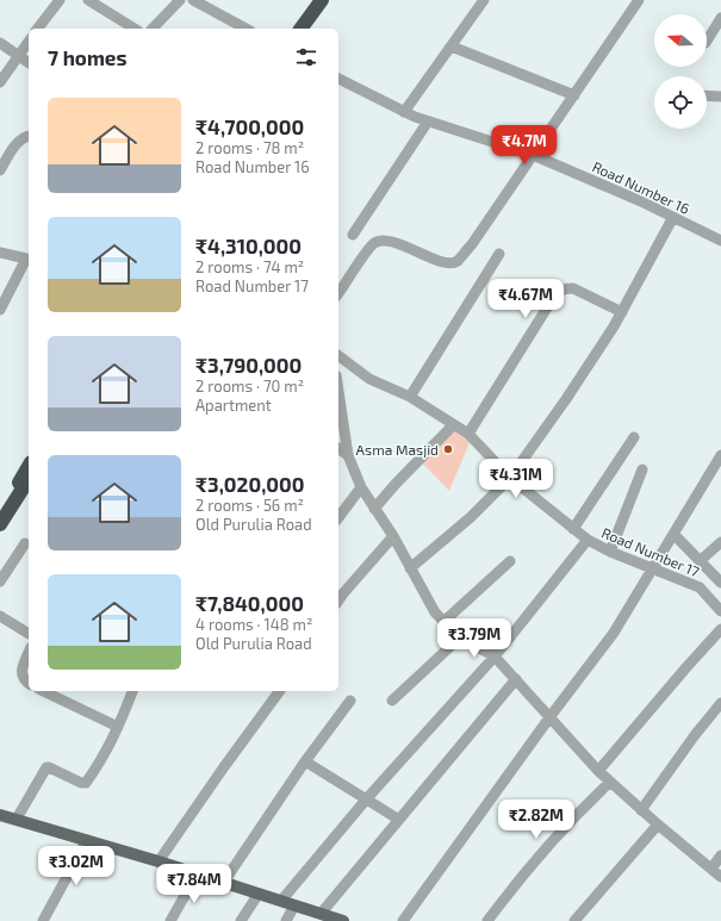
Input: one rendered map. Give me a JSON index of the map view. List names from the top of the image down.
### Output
{
  "streets": {
    "street": ["Road Number 16", "Road Number 17"]
  },
  "places": ["Asma Masjid"],
  "north": "left",
  "page": {
    "heading": "7 homes",
    "list": [
      {
        "name": "₹4,700,000",
        "note": "2 rooms · 78 m² · Road Number 16"
      },
      {
        "name": "₹4,310,000",
        "note": "2 rooms · 74 m² · Road Number 17"
      },
      {
        "name": "₹3,790,000",
        "note": "2 rooms · 70 m² · Apartment"
      },
      {
        "name": "₹3,020,000",
        "note": "2 rooms · 56 m² · Old Purulia Road"
      },
      {
        "name": "₹7,840,000",
        "note": "4 rooms · 148 m² · Old Purulia Road"
      }
    ],
    "price": [
      "₹4.7M",
      "₹4.67M",
      "₹4.31M",
      "₹3.79M",
      "₹2.82M",
      "₹3.02M",
      "₹7.84M"
    ]
  }
}
